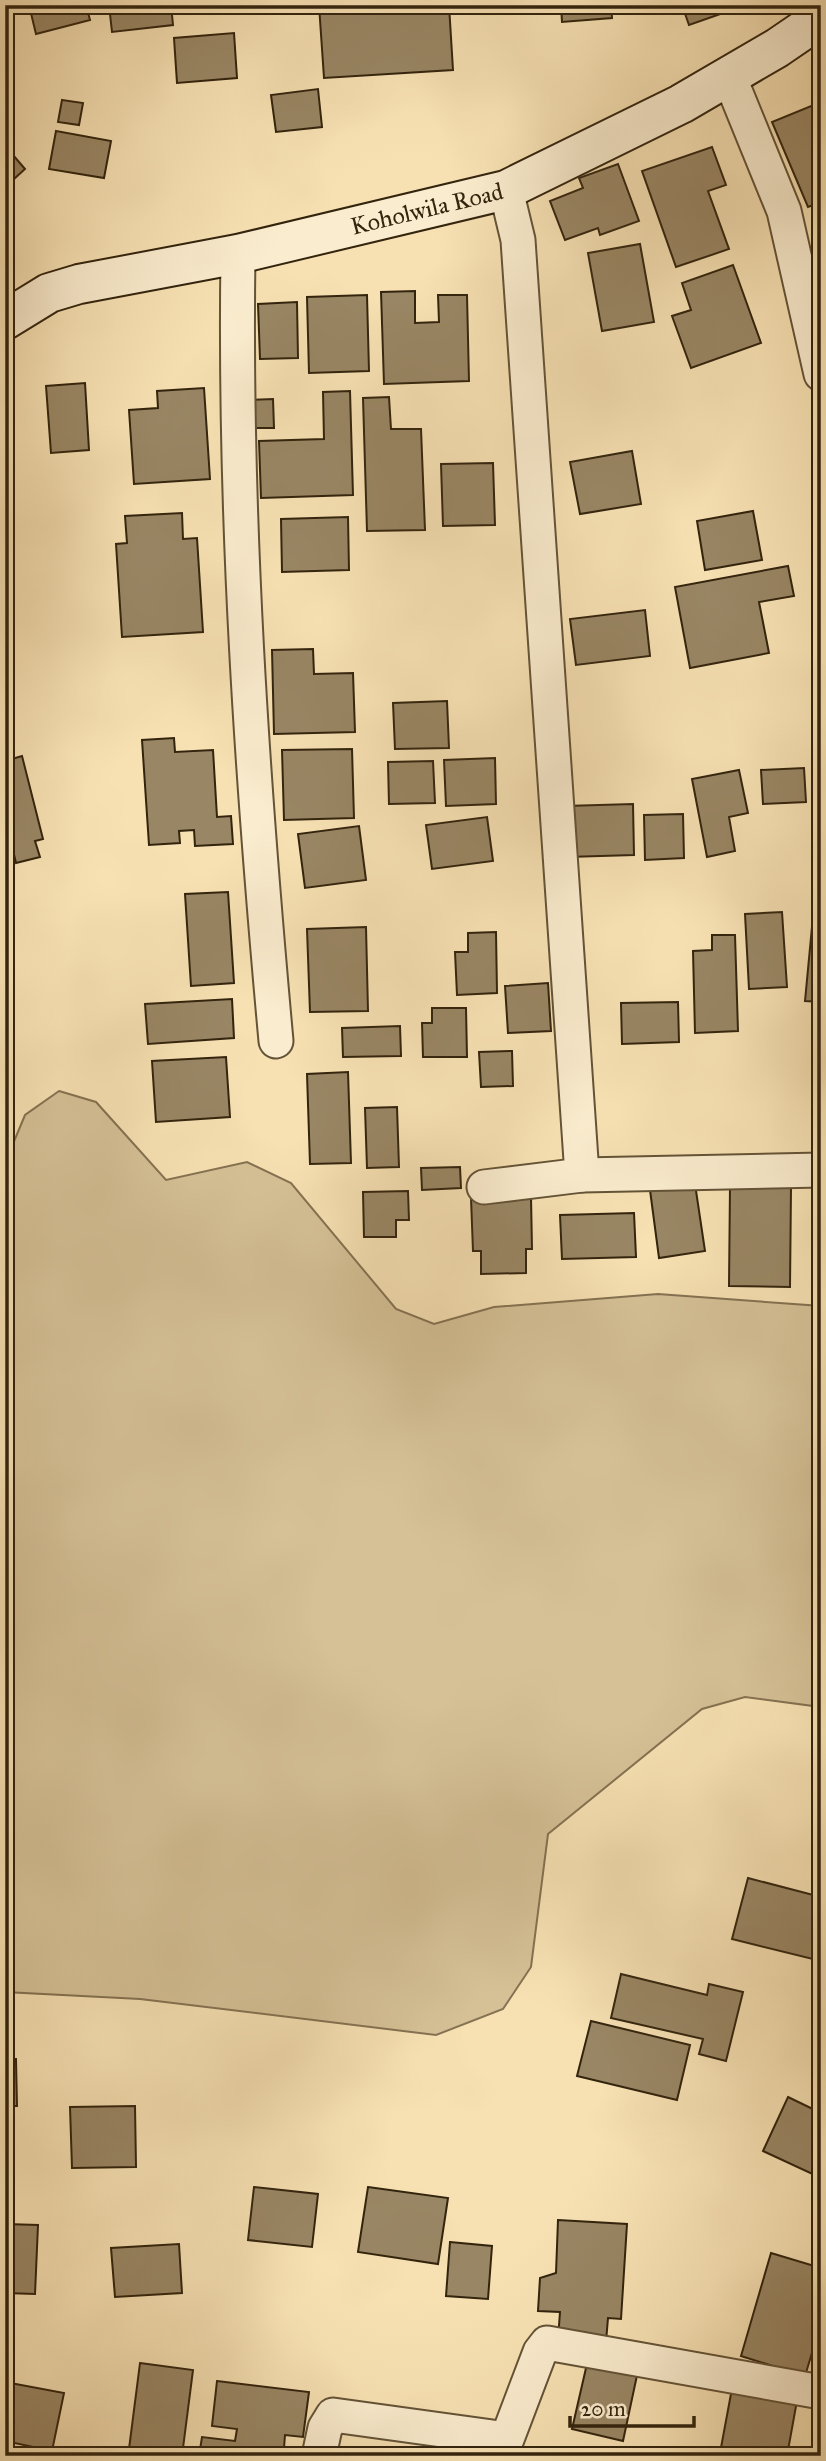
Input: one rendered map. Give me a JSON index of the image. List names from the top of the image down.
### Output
{
  "streets": {
    "street": ["Koholwila Road"]
  },
  "scale_bar": "20 m"
}
